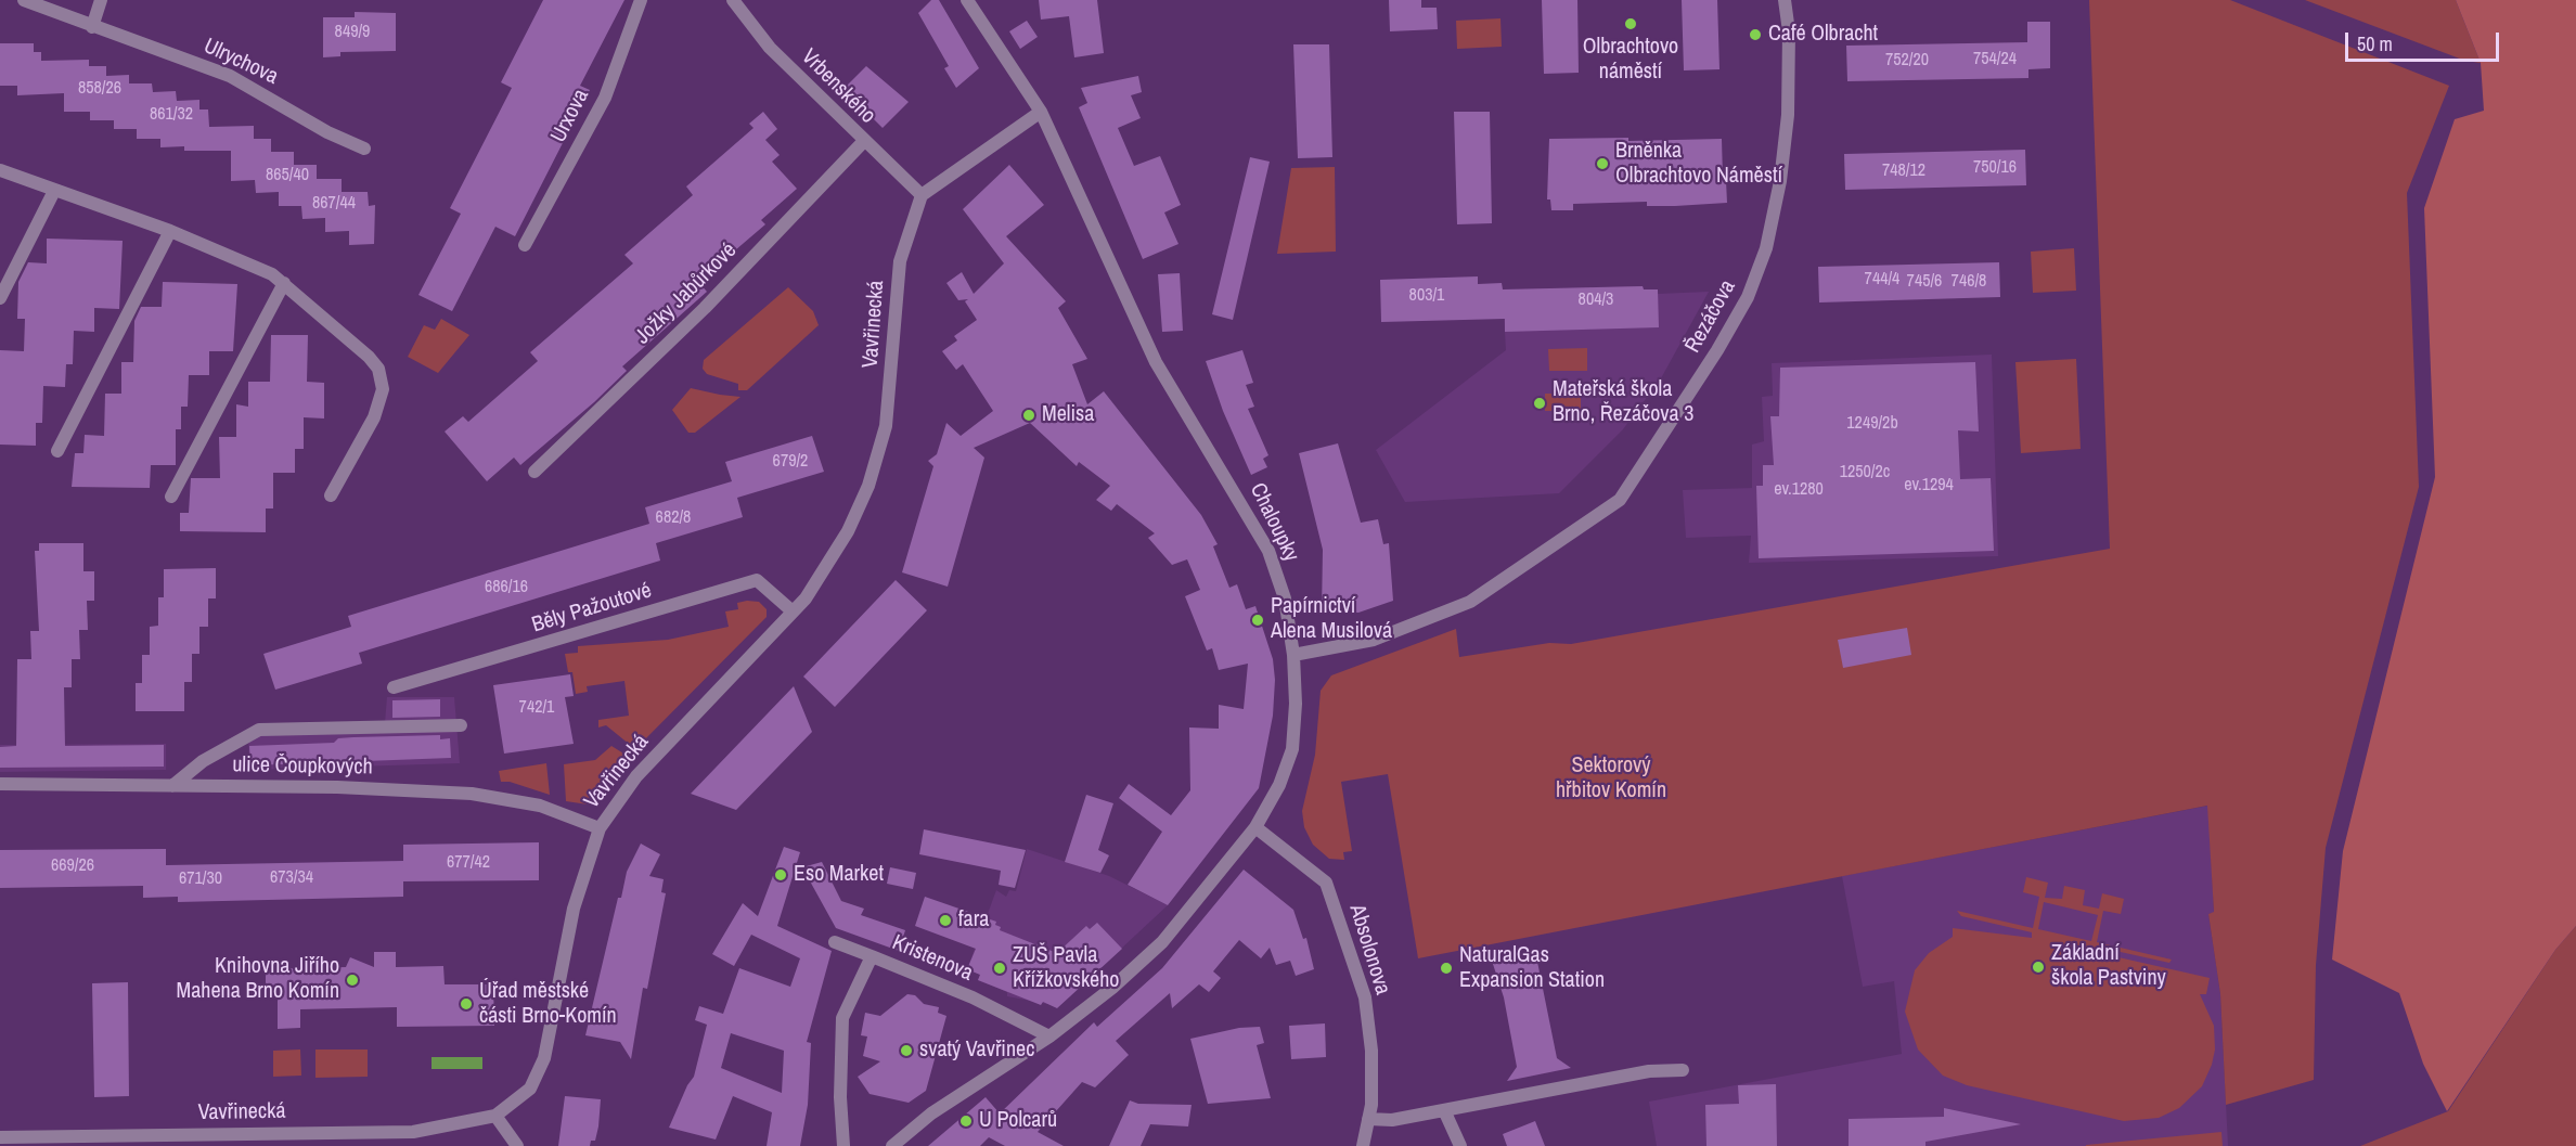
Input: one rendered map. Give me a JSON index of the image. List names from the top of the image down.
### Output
{
  "streets": {
    "street": [
      "Ulrychova",
      "Vrbenského",
      "Urxova",
      "Jožky Jabůrkové",
      "Řezáčova",
      "Vavřinecká",
      "Chaloupky",
      "Běly Pažoutové",
      "ulice Čoupkových",
      "Absolonova",
      "Kristenova"
    ]
  },
  "crossings": [
    ["Vrbenského", "Jožky Jabůrkové"],
    ["Vrbenského", "Vavřinecká"],
    ["Řezáčova", "Chaloupky"],
    ["Vavřinecká", "Běly Pažoutové"],
    ["Vavřinecká", "ulice Čoupkových"],
    ["Chaloupky", "Absolonova"],
    ["Chaloupky", "Kristenova"]
  ],
  "parks": ["Sektorový hřbitov Komín"],
  "places": [
    "Olbrachtovo náměstí",
    "Café Olbracht",
    "Brněnka Olbrachtovo Náměstí",
    "Mateřská škola Brno, Řezáčova 3",
    "Melisa",
    "Papírnictví Alena Musilová",
    "Eso Market",
    "fara",
    "Základní škola Pastviny",
    "ZUŠ Pavla Křížkovského",
    "NaturalGas Expansion Station",
    "Knihovna Jiřího Mahena Brno Komín",
    "Úřad městské části Brno-Komín",
    "svatý Vavřinec",
    "U Polcarů"
  ],
  "house_numbers": [
    "849/9",
    "754/24",
    "752/20",
    "858/26",
    "861/32",
    "750/16",
    "748/12",
    "865/40",
    "867/44",
    "744/4",
    "745/6",
    "746/8",
    "803/1",
    "804/3",
    "1249/2b",
    "679/2",
    "1250/2c",
    "ev.1294",
    "ev.1280",
    "682/8",
    "686/16",
    "742/1",
    "677/42",
    "669/26",
    "673/34",
    "671/30"
  ],
  "scale_bar": "50 m"
}
